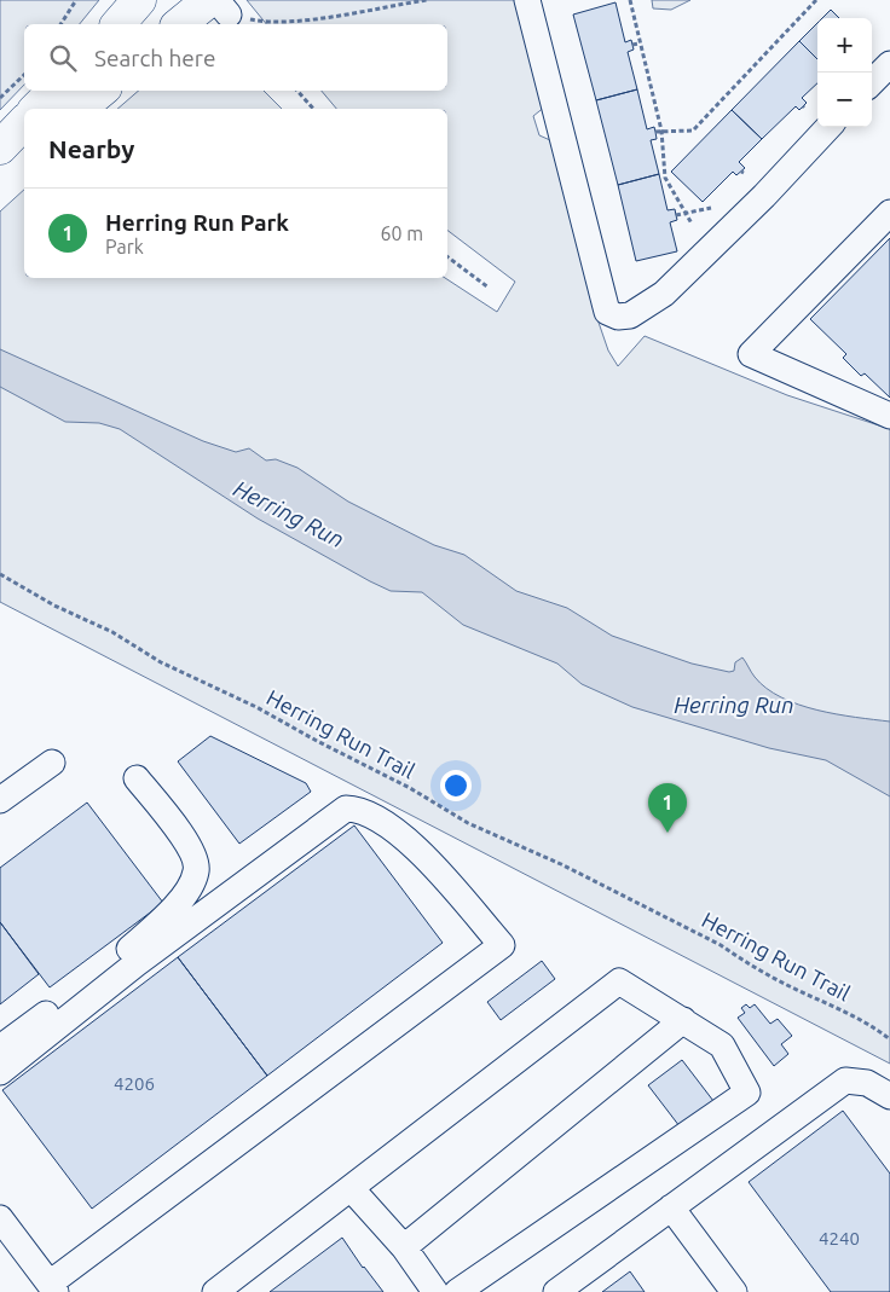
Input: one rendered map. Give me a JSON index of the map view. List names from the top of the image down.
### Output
{
  "streets": {
    "path": ["Herring Run Trail"]
  },
  "water": ["Herring Run"],
  "house_numbers": ["4206", "4240"],
  "page": {
    "map_buttons": ["+", "−"],
    "search": "Search here",
    "heading": "Nearby",
    "list": [
      {
        "mark": "1",
        "name": "Herring Run Park",
        "note": "Park",
        "value": "60 m"
      }
    ],
    "pins": "1"
  }
}
